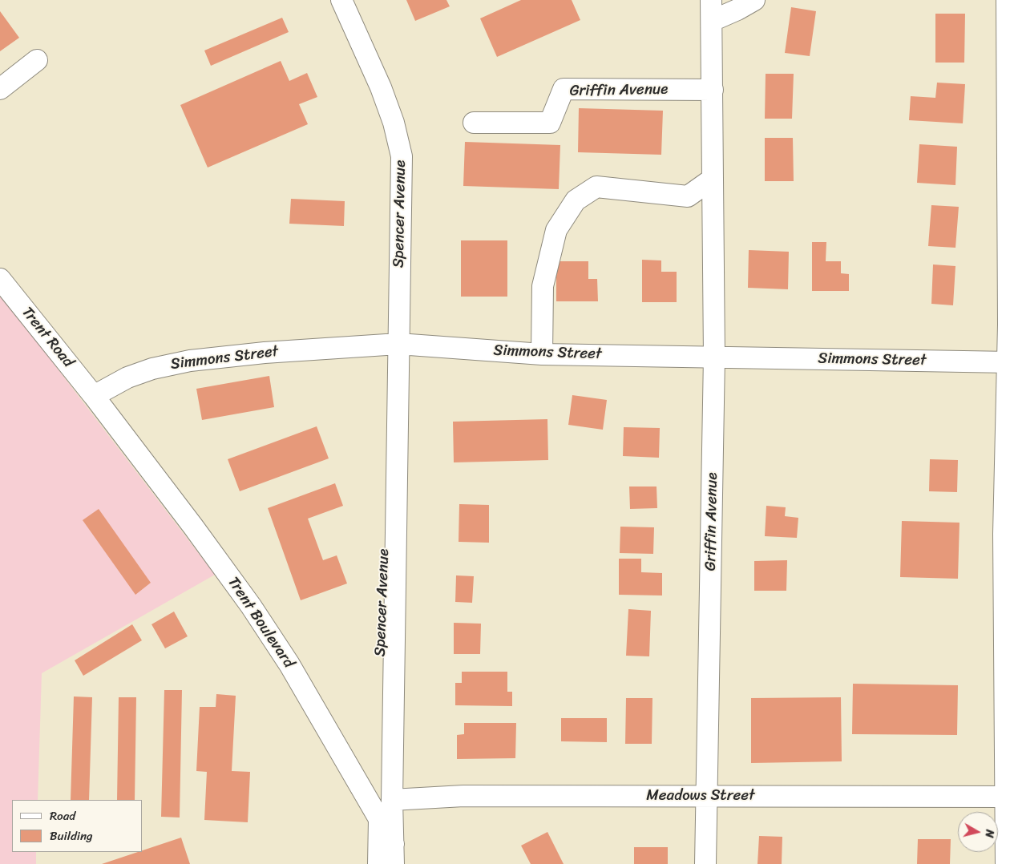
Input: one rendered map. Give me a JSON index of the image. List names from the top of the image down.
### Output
{
  "streets": {
    "street": [
      "Griffin Avenue",
      "Spencer Avenue",
      "Trent Road",
      "Simmons Street",
      "Trent Boulevard",
      "Meadows Street"
    ]
  },
  "crossings": [
    ["Griffin Avenue", "Simmons Street"],
    ["Griffin Avenue", "Meadows Street"],
    ["Spencer Avenue", "Simmons Street"],
    ["Spencer Avenue", "Trent Boulevard"],
    ["Spencer Avenue", "Meadows Street"],
    ["Trent Road", "Simmons Street"],
    ["Trent Road", "Trent Boulevard"],
    ["Simmons Street", "Trent Boulevard"]
  ],
  "legend": ["Road", "Building"],
  "north": "right"
}
